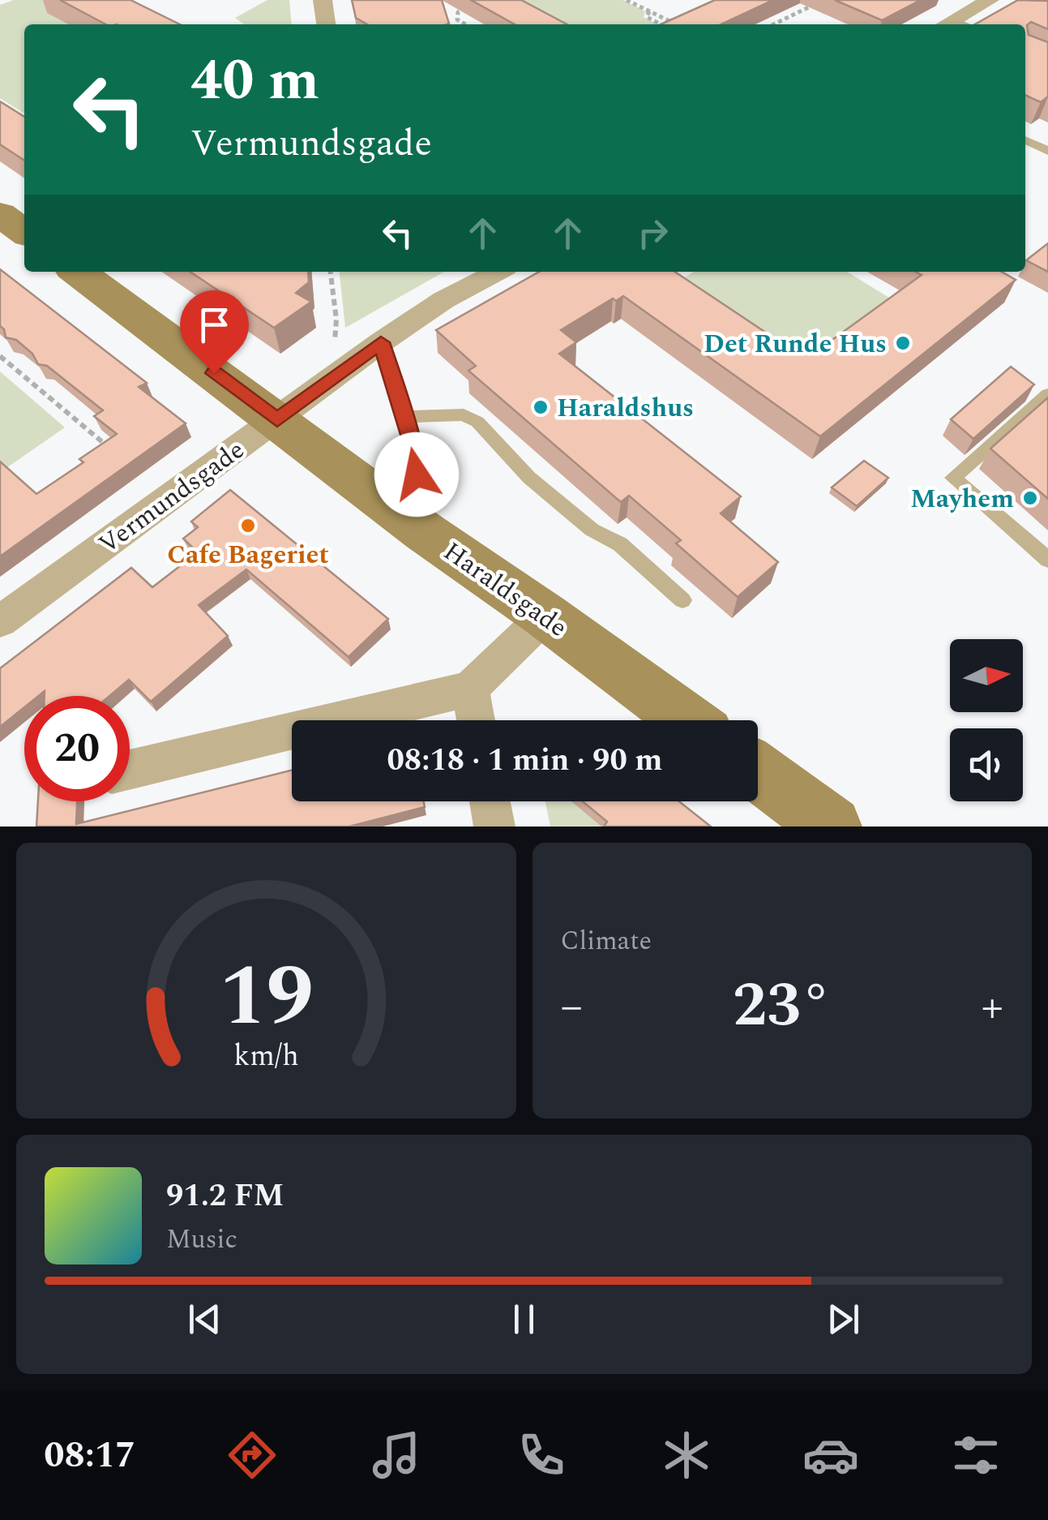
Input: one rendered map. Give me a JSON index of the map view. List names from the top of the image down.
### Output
{
  "streets": {
    "street": ["Vermundsgade", "Haraldsgade"]
  },
  "crossings": [
    ["Vermundsgade", "Haraldsgade"]
  ],
  "places": [
    "Det Runde Hus",
    "Haraldshus",
    "Mayhem",
    "Cafe Bageriet"
  ],
  "north": "right",
  "page": {
    "turn": ["40 m", "Vermundsgade"],
    "limit": "20",
    "trip": "08:18 · 1 min · 90 m",
    "tile": "Climate",
    "heat": ["−", "23°", "+"],
    "song": ["91.2 FM", "Music"],
    "tabs": "08:17",
    "gauge": ["19", "km/h"]
  }
}
